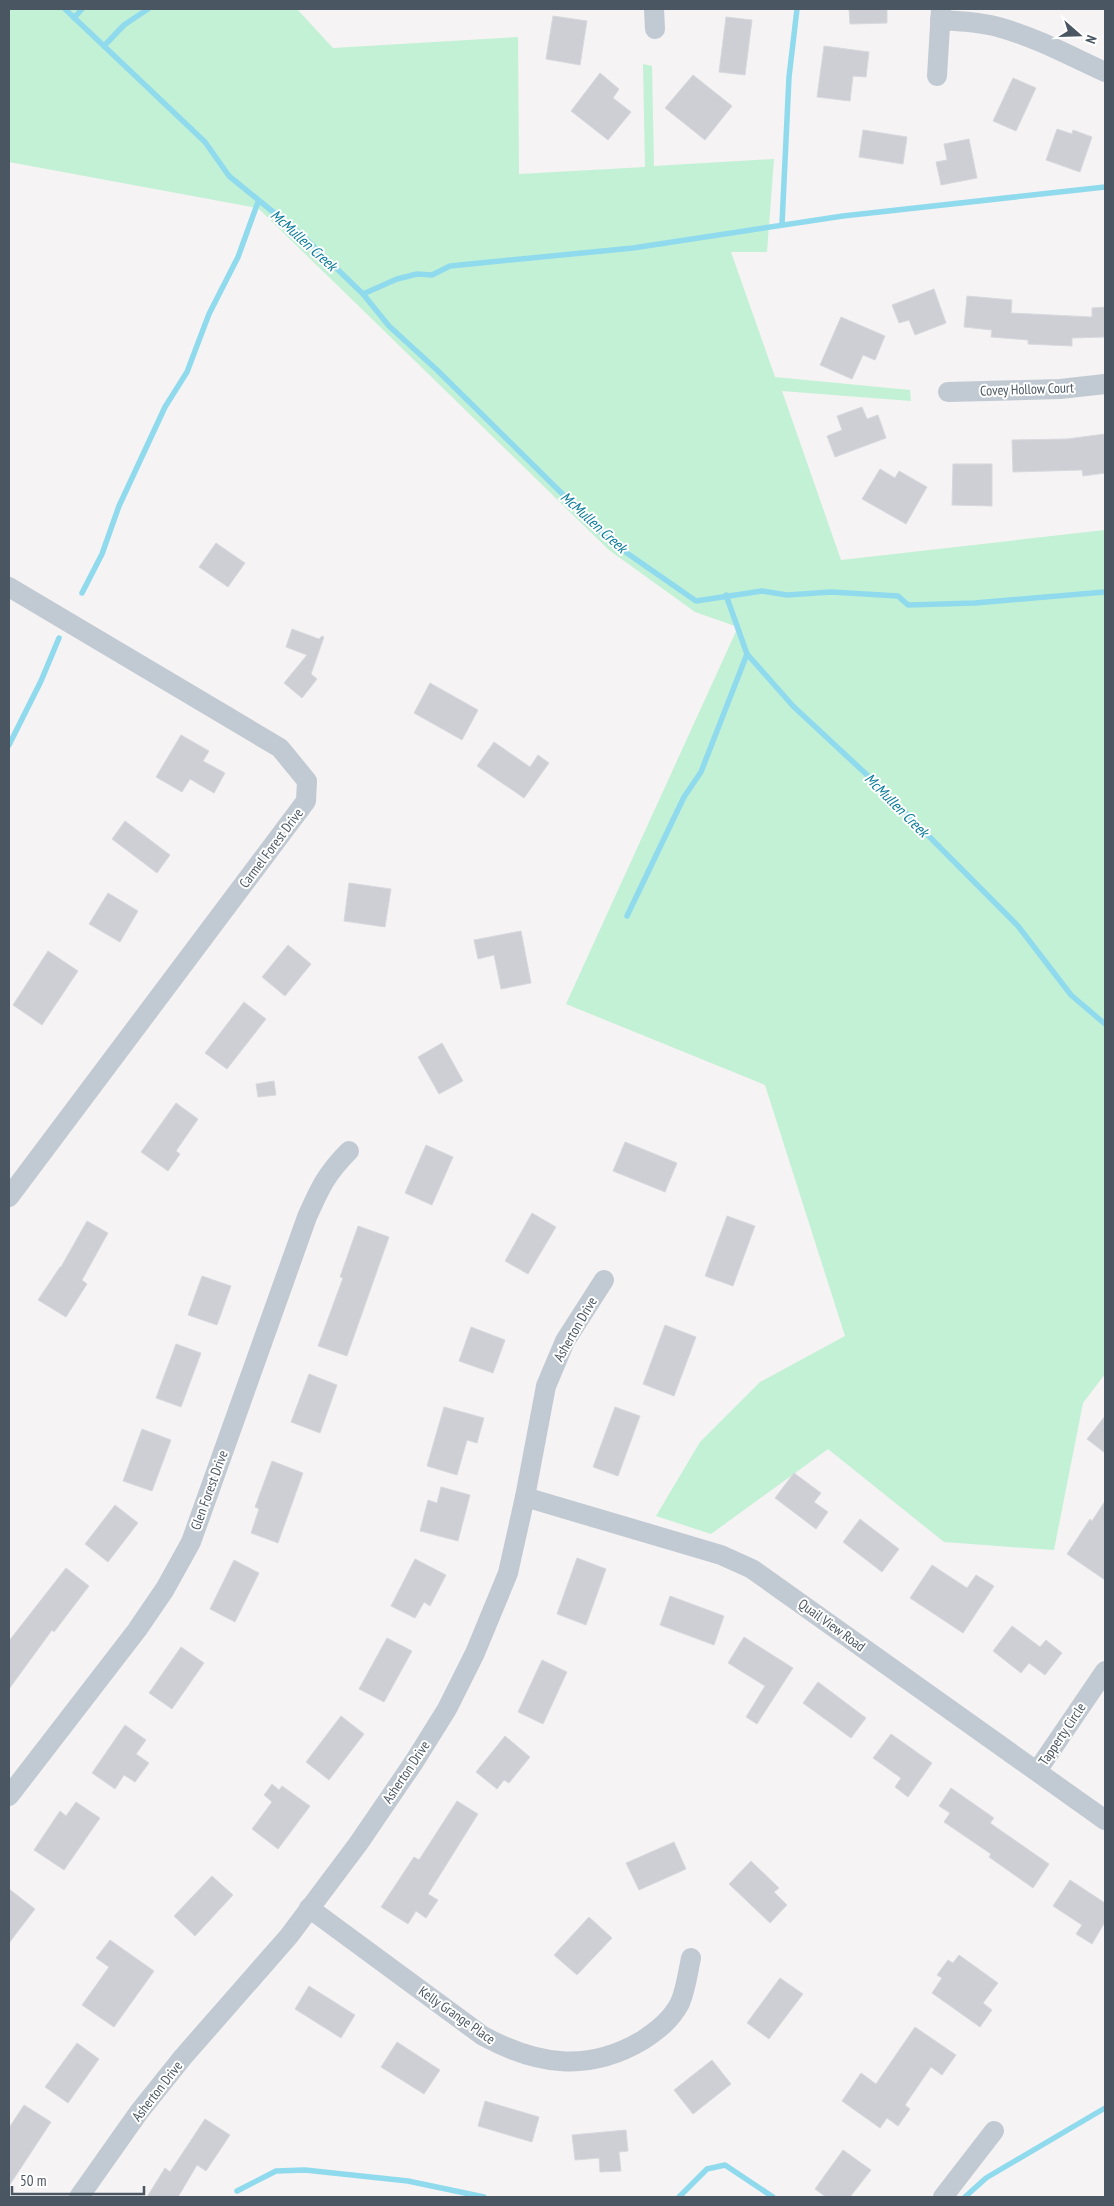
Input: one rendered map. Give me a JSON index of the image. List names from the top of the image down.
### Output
{
  "streets": {
    "street": [
      "Covey Hollow Court",
      "Carmel Forest Drive",
      "Asherton Drive",
      "Glen Forest Drive",
      "Quail View Road",
      "Tapperty Circle",
      "Kelly Grange Place"
    ]
  },
  "crossings": [
    ["Asherton Drive", "Quail View Road"],
    ["Asherton Drive", "Kelly Grange Place"],
    ["Quail View Road", "Tapperty Circle"]
  ],
  "water": ["McMullen Creek"],
  "scale_bar": "50 m",
  "north": "right"
}
